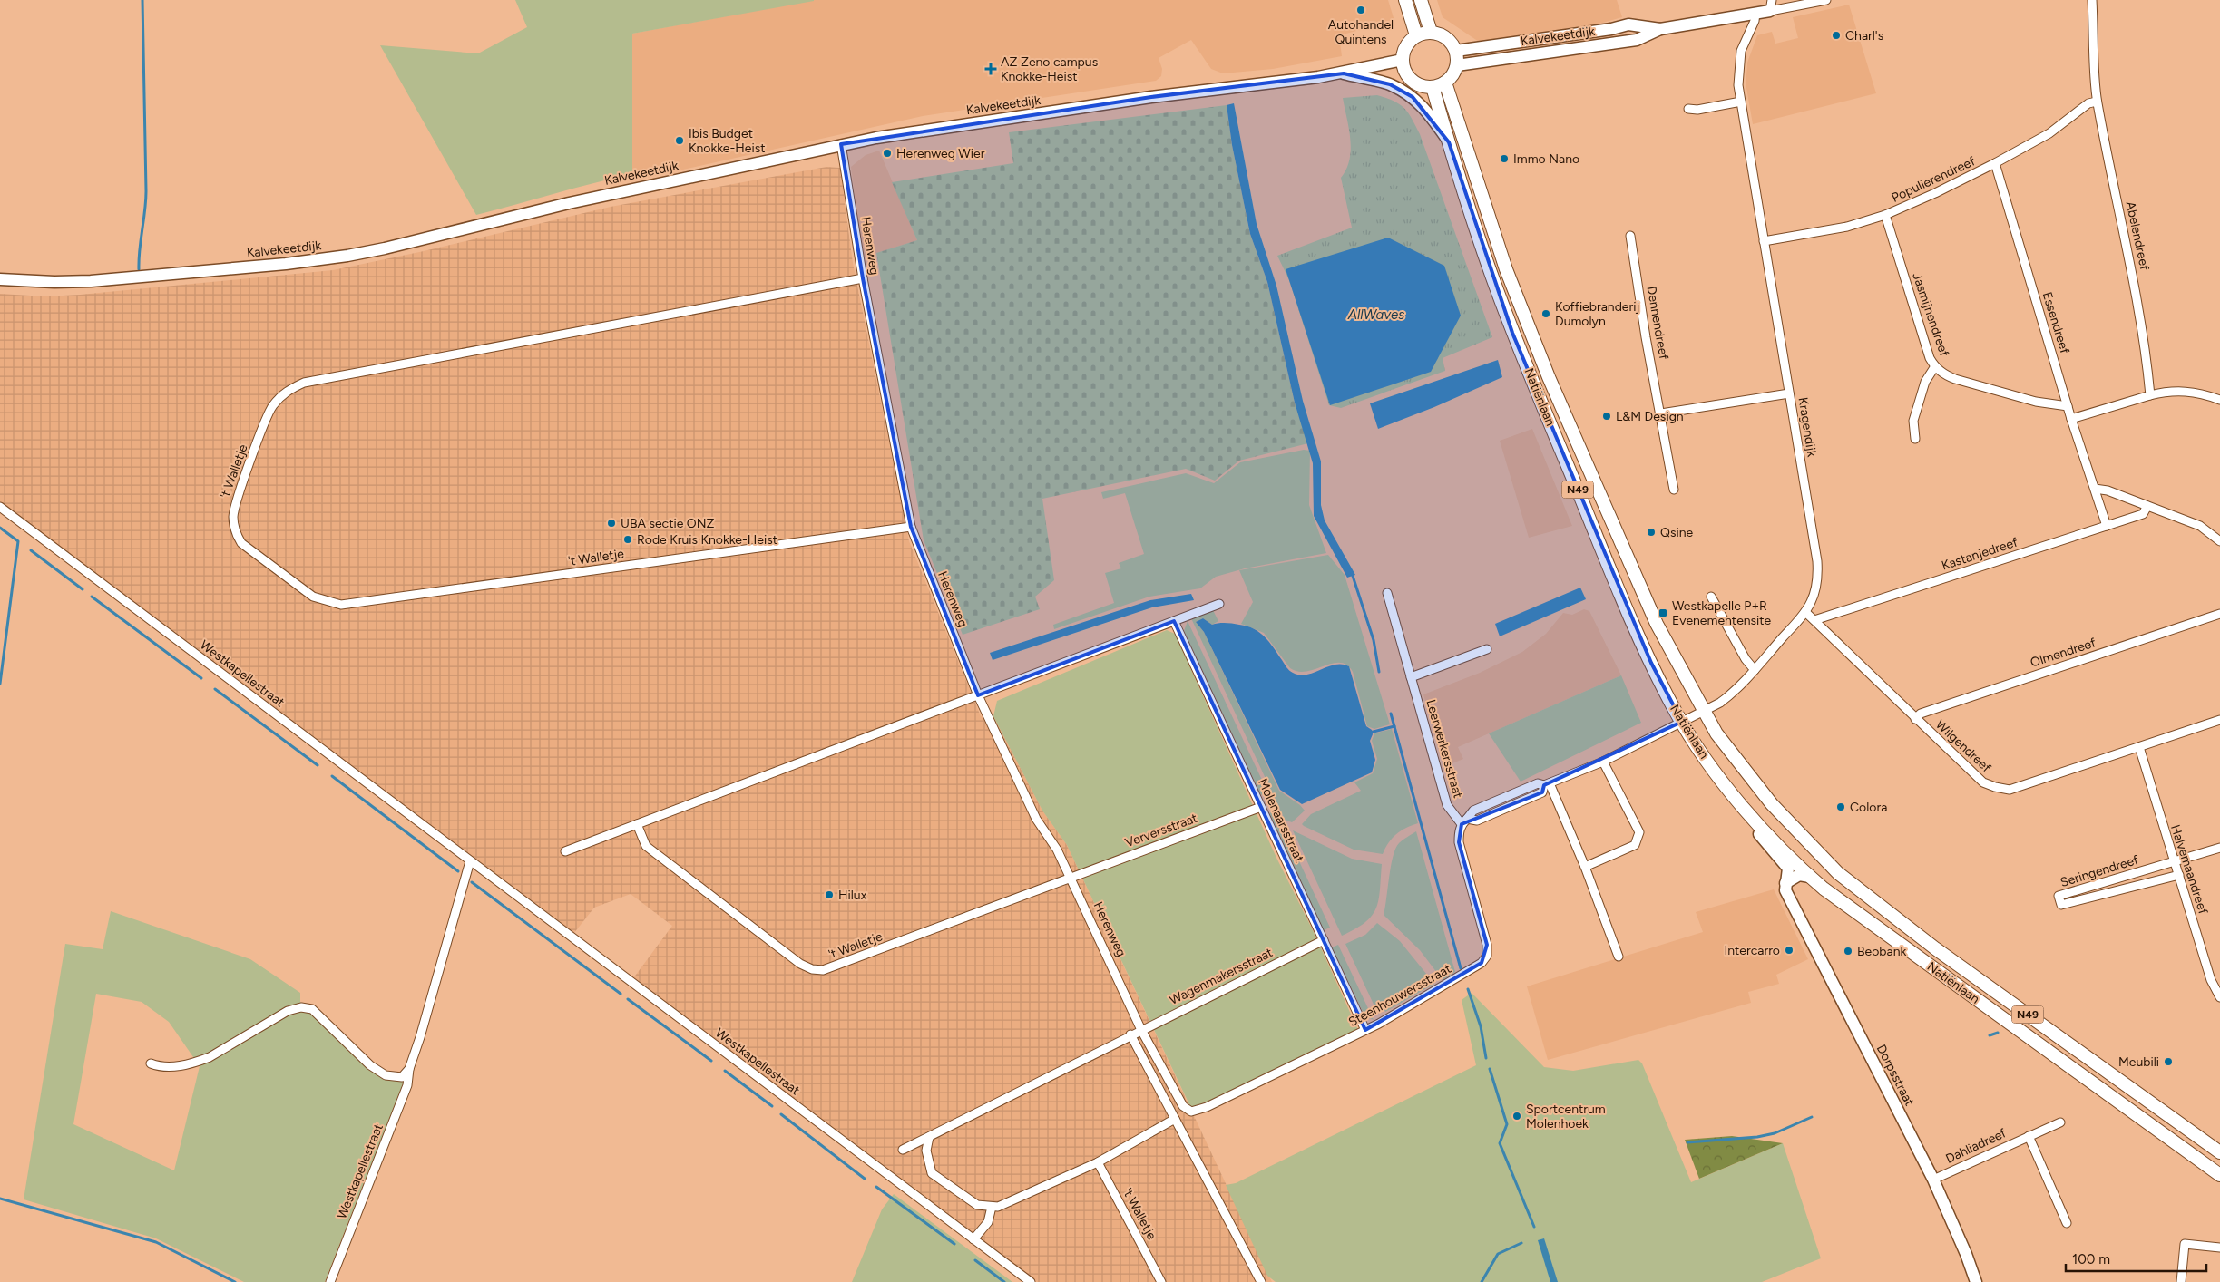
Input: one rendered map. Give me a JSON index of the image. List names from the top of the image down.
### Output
{
  "streets": {
    "main road": ["Natiënlaan", "N49"],
    "street": [
      "Kalvekeetdijk",
      "Populierendreef",
      "Abelendreef",
      "Herenweg",
      "Jasmijnendreef",
      "Dennendreef",
      "Essendreef",
      "Kragendijk",
      "'t Walletje",
      "Kastanjedreef",
      "Olmendreef",
      "Westkapellestraat",
      "Wilgendreef",
      "Leerwerkersstraat",
      "Molenaarsstraat",
      "Verversstraat",
      "Halvemaandreef",
      "Seringendreef",
      "Wagenmakersstraat",
      "Steenhouwersstraat",
      "Dorpsstraat",
      "Dahliadreef"
    ]
  },
  "crossings": [
    ["Kalvekeetdijk", "Herenweg"],
    ["Kalvekeetdijk", "Natiënlaan"],
    ["Kalvekeetdijk", "Kragendijk"],
    ["Populierendreef", "Abelendreef"],
    ["Populierendreef", "Jasmijnendreef"],
    ["Populierendreef", "Essendreef"],
    ["Populierendreef", "Kragendijk"],
    ["Herenweg", "'t Walletje"],
    ["Herenweg", "Verversstraat"],
    ["Herenweg", "Wagenmakersstraat"],
    ["Herenweg", "Steenhouwersstraat"],
    ["Jasmijnendreef", "Essendreef"],
    ["Essendreef", "Kastanjedreef"],
    ["Natiënlaan", "Kragendijk"],
    ["Natiënlaan", "Dorpsstraat"],
    ["Kragendijk", "Wilgendreef"],
    ["'t Walletje", "Verversstraat"],
    ["Kastanjedreef", "Wilgendreef"],
    ["Olmendreef", "Wilgendreef"],
    ["Wilgendreef", "Halvemaandreef"],
    ["Leerwerkersstraat", "Steenhouwersstraat"],
    ["Molenaarsstraat", "Verversstraat"],
    ["Molenaarsstraat", "Wagenmakersstraat"],
    ["Molenaarsstraat", "Steenhouwersstraat"],
    ["Halvemaandreef", "Seringendreef"],
    ["Dorpsstraat", "Dahliadreef"]
  ],
  "water": ["AllWaves"],
  "places": {
    "other": [
      "Autohandel Quintens",
      "Charl's",
      "Ibis Budget Knokke-Heist",
      "Herenweg Wier",
      "Immo Nano",
      "Koffiebranderij Dumolyn",
      "L&M Design",
      "UBA sectie ONZ",
      "Qsine",
      "Rode Kruis Knokke-Heist",
      "Colora",
      "Hilux",
      "Intercarro",
      "Beobank",
      "Meubili",
      "Sportcentrum Molenhoek"
    ],
    "health": ["AZ Zeno campus Knokke-Heist"],
    "transit": ["Westkapelle P+R Evenementensite"]
  },
  "scale_bar": "100 m"
}
